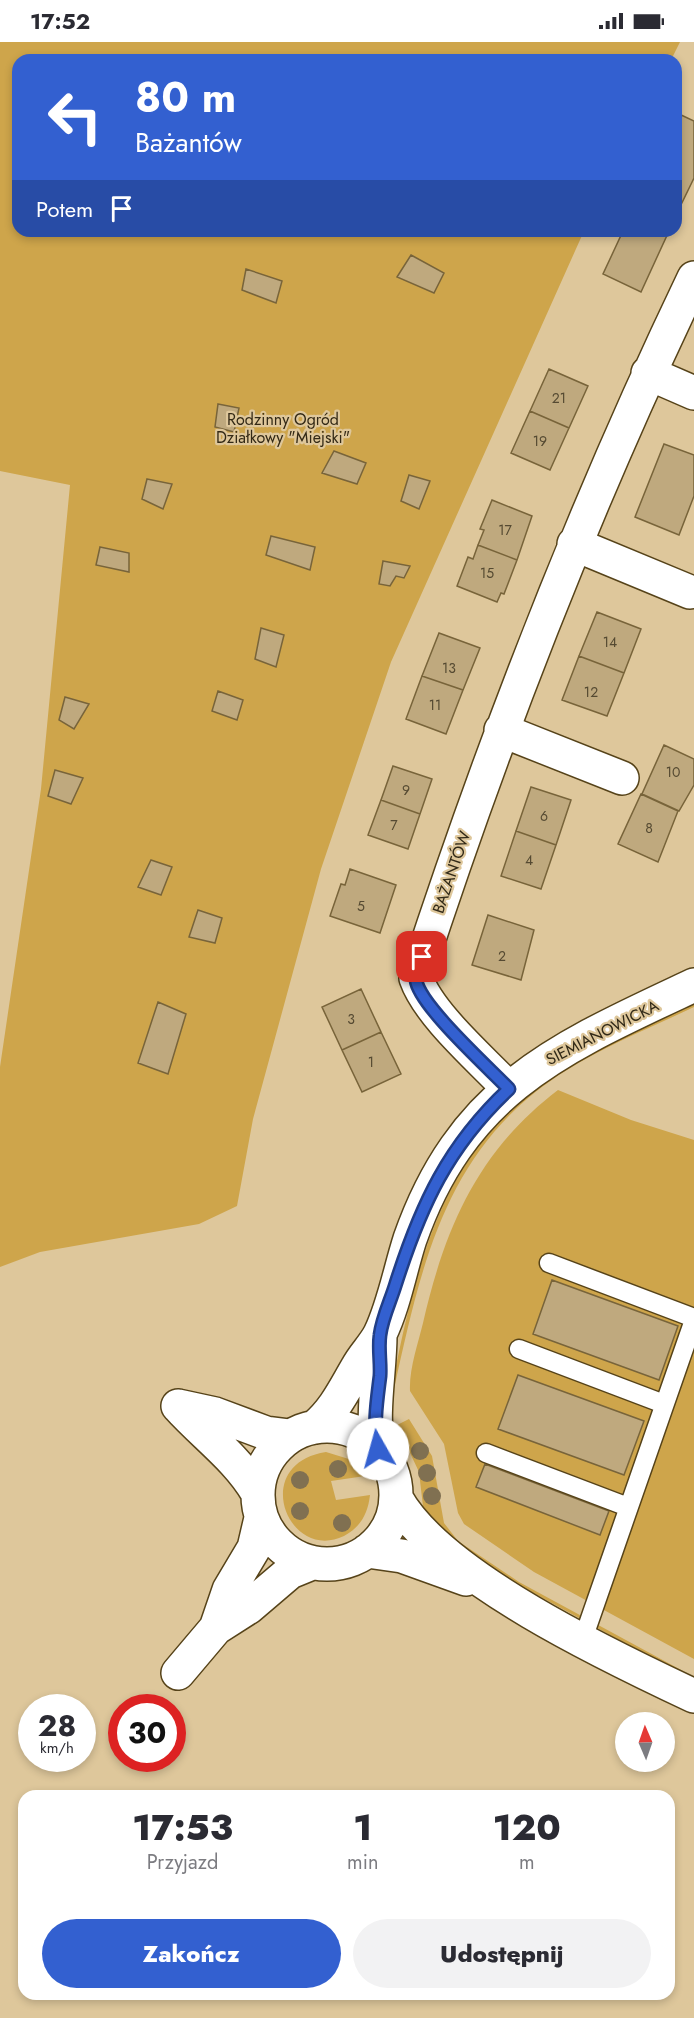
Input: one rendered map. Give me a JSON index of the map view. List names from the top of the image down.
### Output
{
  "streets": {
    "street": ["BAŻANTÓW", "SIEMIANOWICKA"]
  },
  "crossings": [
    ["BAŻANTÓW", "SIEMIANOWICKA"]
  ],
  "parks": ["Rodzinny Ogród Działkowy \"Miejski\""],
  "house_numbers": [
    "21",
    "19",
    "17",
    "15",
    "14",
    "13",
    "12",
    "11",
    "10",
    "9",
    "6",
    "7",
    "8",
    "4",
    "5",
    "2",
    "3",
    "1"
  ],
  "north": "top",
  "page": {
    "status": "17:52",
    "turn": ["80 m", "Bażantów"],
    "then": "Potem",
    "speed": "28 km/h",
    "limit": "30",
    "eta": [
      "17:53",
      "Przyjazd",
      "1",
      "min",
      "120",
      "m"
    ],
    "buttons": ["Zakończ", "Udostępnij"]
  }
}
